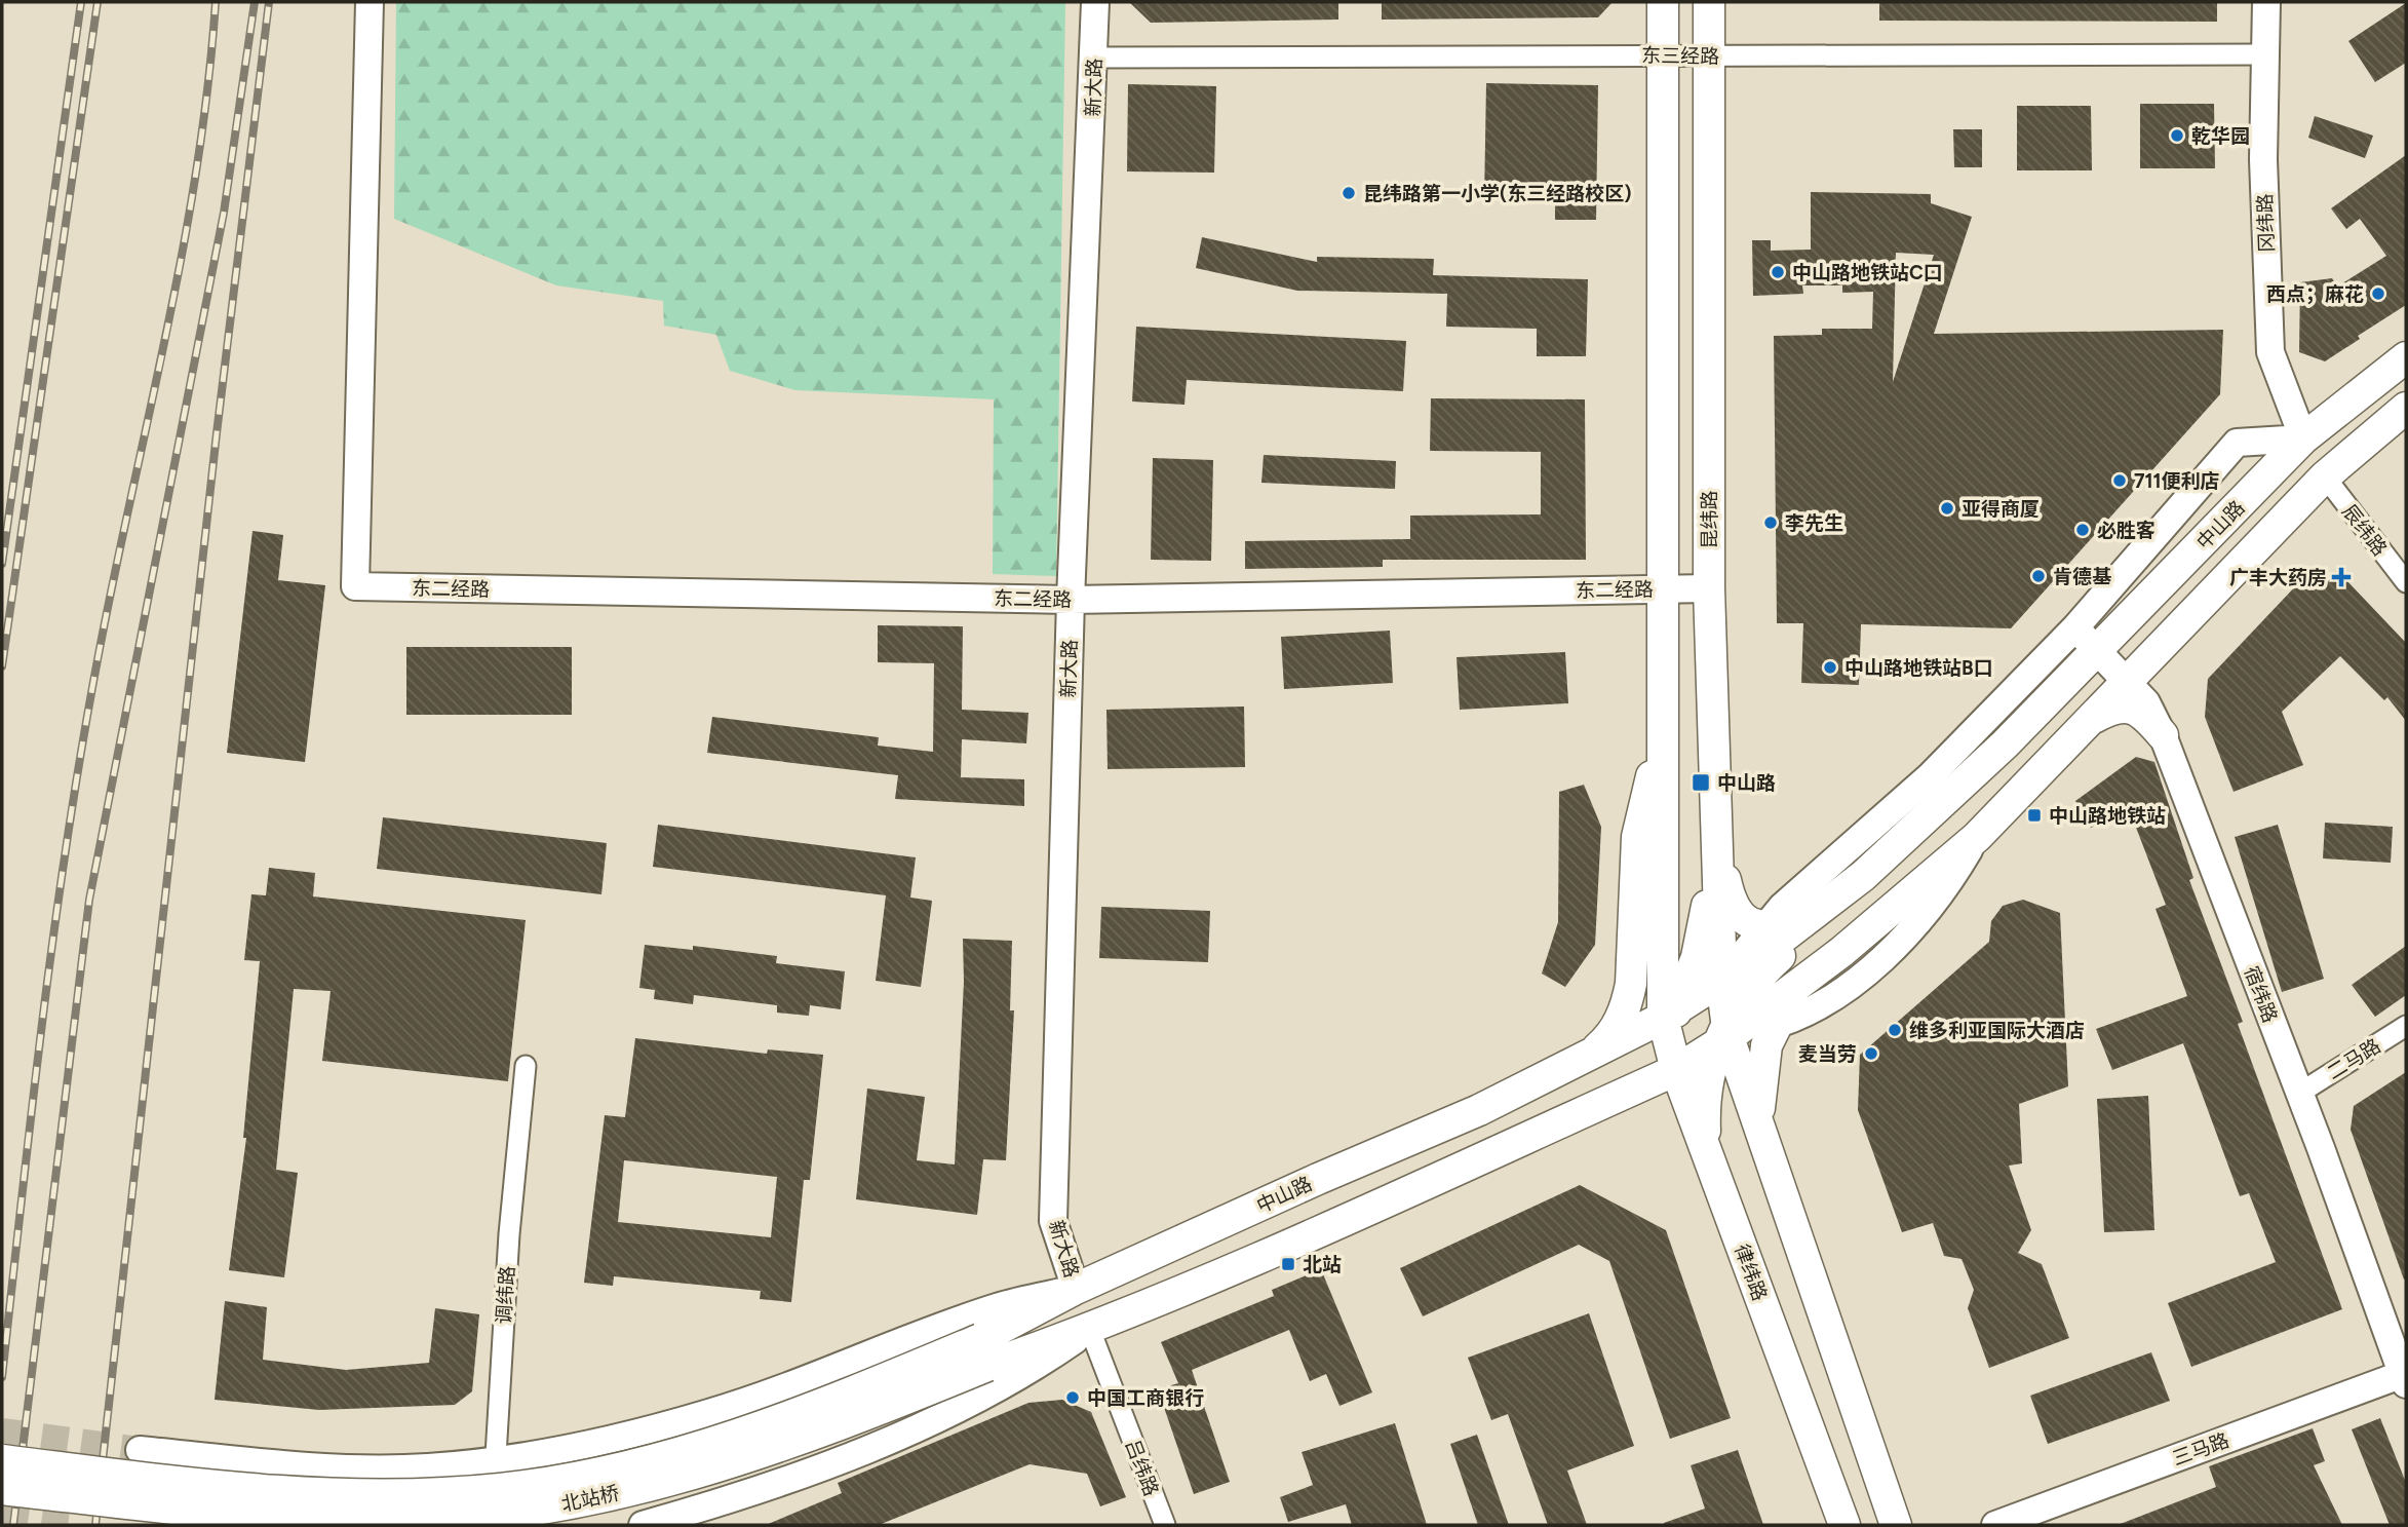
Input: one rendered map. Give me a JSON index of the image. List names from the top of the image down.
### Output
{
  "streets": {
    "main road": [
      "昆纬路",
      "中山路",
      "律纬路",
      "北站桥"
    ],
    "street": [
      "东三经路",
      "新大路",
      "冈纬路",
      "辰纬路",
      "东二经路",
      "宿纬路",
      "二马路",
      "调纬路",
      "三马路",
      "吕纬路"
    ]
  },
  "crossings": [
    ["东三经路", "新大路"],
    ["东三经路", "冈纬路"],
    ["东三经路", "昆纬路"],
    ["新大路", "中山路"],
    ["新大路", "东二经路"],
    ["冈纬路", "中山路"],
    ["昆纬路", "中山路"],
    ["昆纬路", "东二经路"],
    ["中山路", "宿纬路"],
    ["中山路", "律纬路"],
    ["中山路", "北站桥"],
    ["宿纬路", "二马路"],
    ["宿纬路", "三马路"]
  ],
  "places": {
    "other": [
      "乾华园",
      "昆纬路第一小学(东三经路校区)",
      "中山路地铁站C口",
      "西点；麻花",
      "711便利店",
      "亚得商厦",
      "李先生",
      "必胜客",
      "肯德基",
      "中山路地铁站B口",
      "维多利亚国际大酒店",
      "麦当劳",
      "中国工商银行"
    ],
    "health": ["广丰大药房"],
    "transit": ["中山路", "中山路地铁站", "北站"]
  }
}
